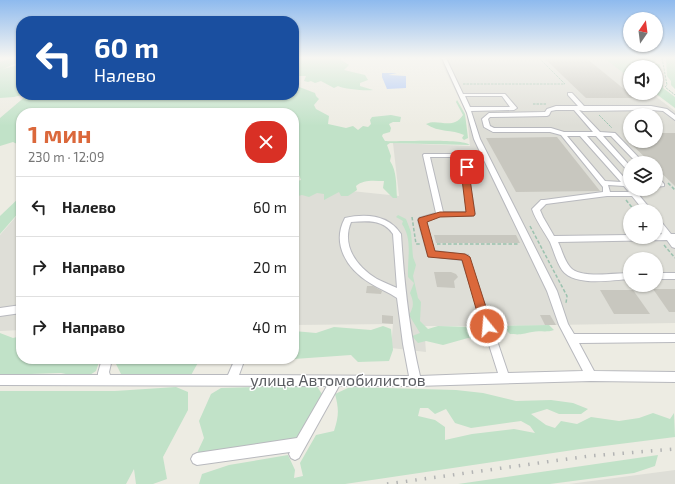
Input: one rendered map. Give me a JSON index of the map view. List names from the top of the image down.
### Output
{
  "streets": {
    "street": ["улица Автомобилистов"]
  },
  "north": "top",
  "page": {
    "map_buttons": ["+", "−"],
    "turn": ["60 m", "Налево"],
    "heading": ["1 мин", "230 m · 12:09"],
    "list": [
      {
        "name": "Налево",
        "value": "60 m"
      },
      {
        "name": "Направо",
        "value": "20 m"
      },
      {
        "name": "Направо",
        "value": "40 m"
      }
    ]
  }
}
